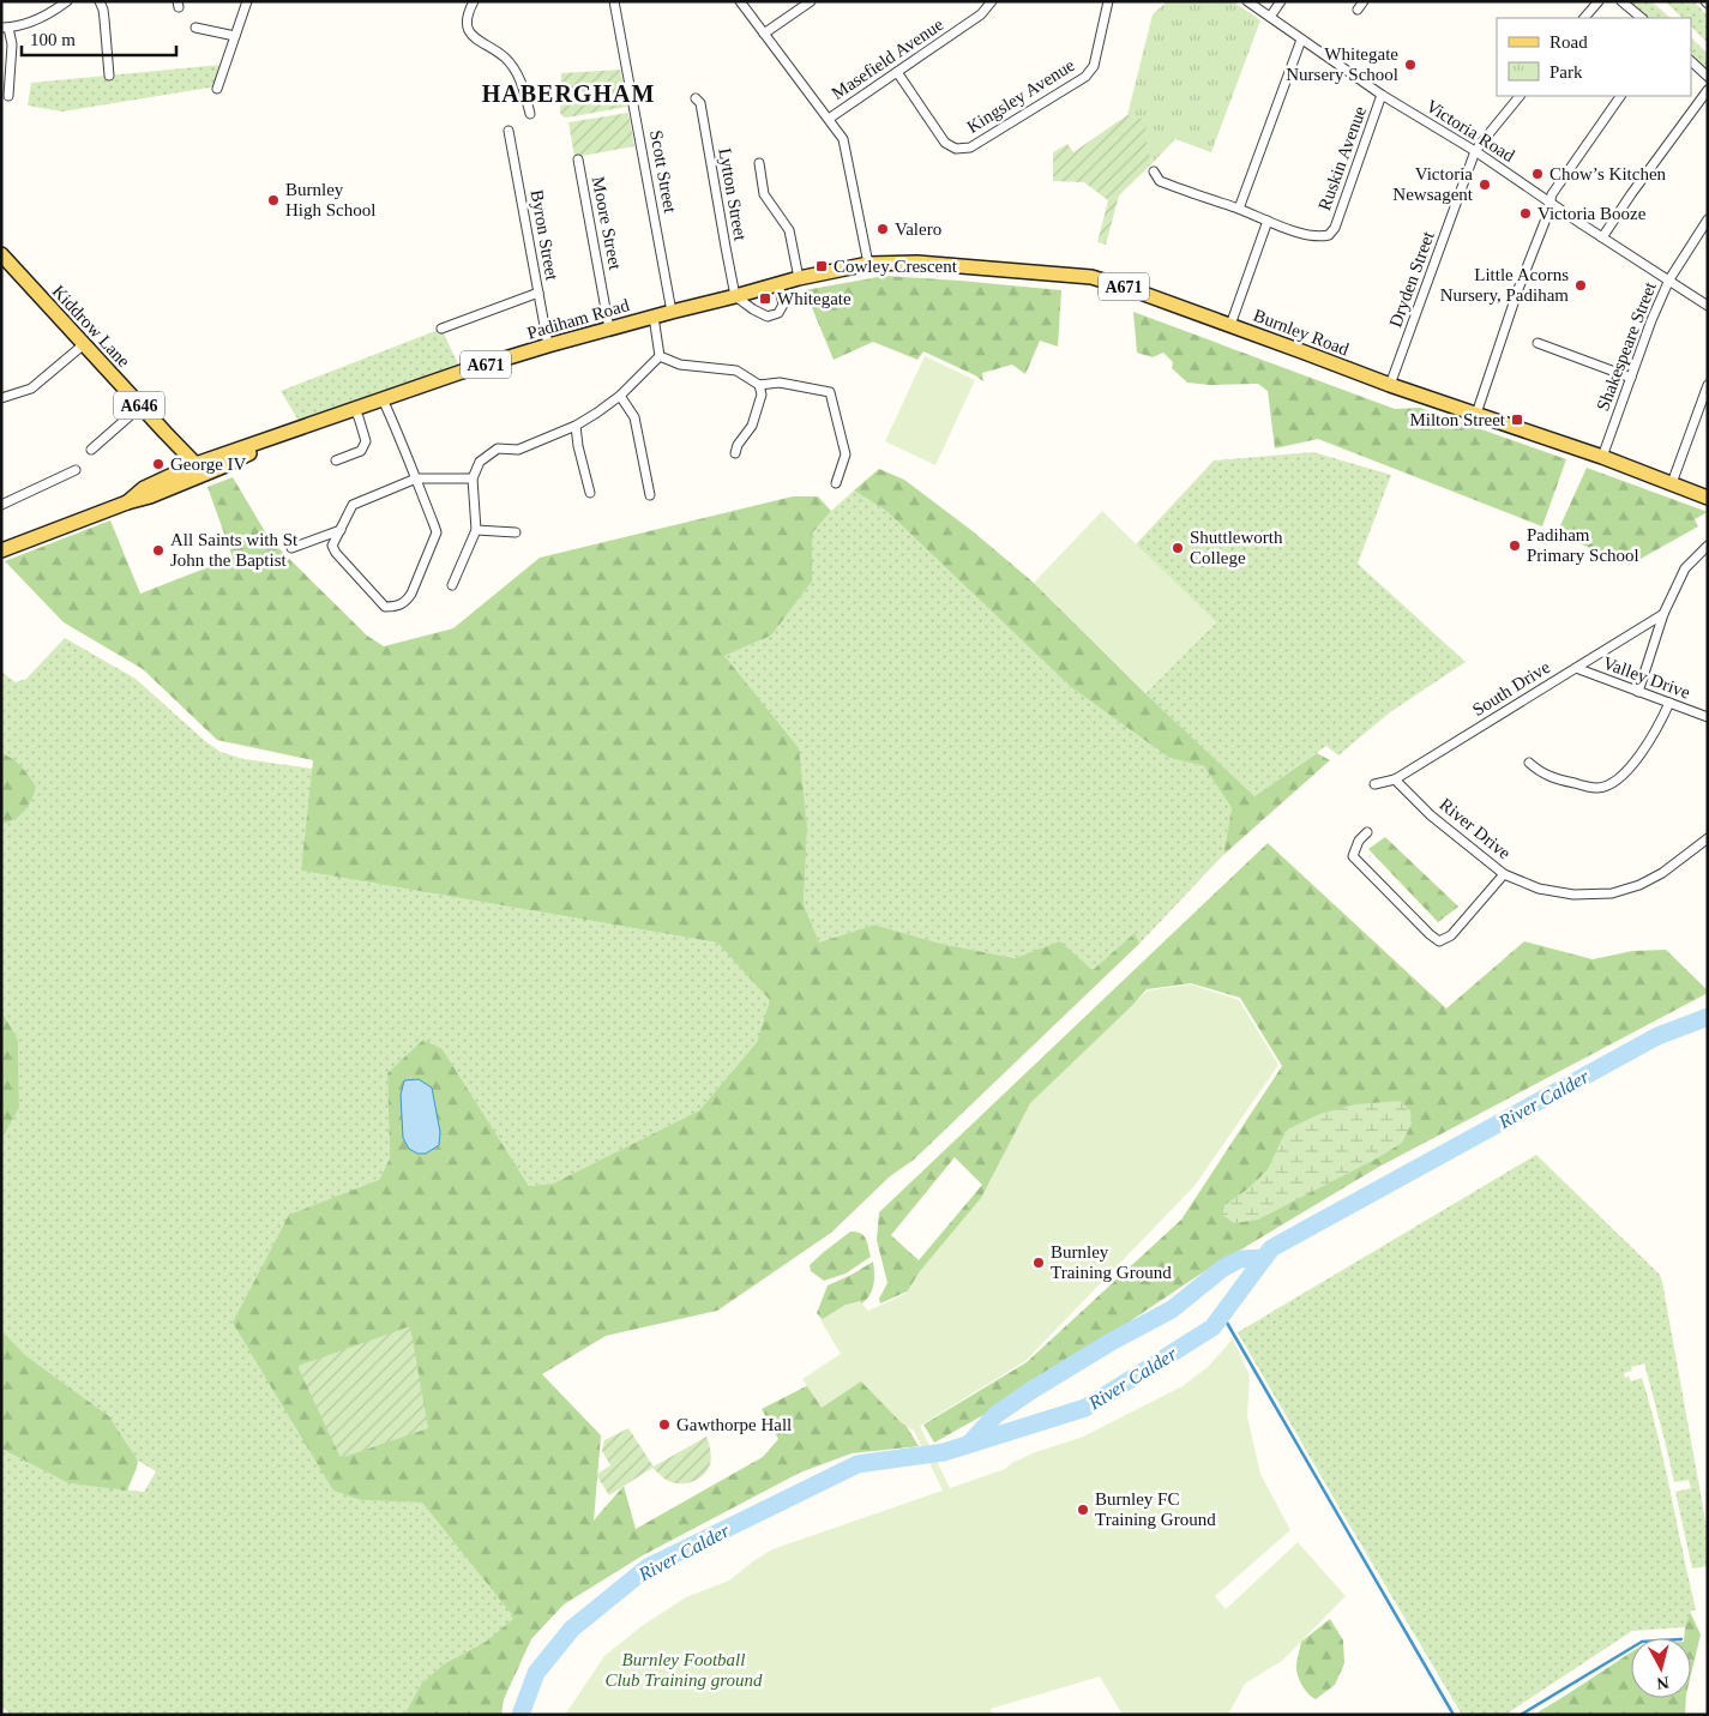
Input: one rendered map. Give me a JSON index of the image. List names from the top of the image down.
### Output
{
  "streets": {
    "main road": [
      "A671",
      "Padiham Road",
      "Kiddrow Lane",
      "Burnley Road",
      "A646"
    ],
    "street": [
      "Masefield Avenue",
      "Kingsley Avenue",
      "Victoria Road",
      "Ruskin Avenue",
      "Scott Street",
      "Lytton Street",
      "Moore Street",
      "Byron Street",
      "Dryden Street",
      "Shakespeare Street",
      "Valley Drive",
      "South Drive",
      "River Drive"
    ]
  },
  "crossings": [
    ["Masefield Avenue", "Kingsley Avenue"],
    ["Victoria Road", "Ruskin Avenue"],
    ["Victoria Road", "Dryden Street"],
    ["Victoria Road", "Shakespeare Street"],
    ["Scott Street", "Padiham Road"],
    ["Lytton Street", "Padiham Road"],
    ["Moore Street", "Padiham Road"],
    ["Byron Street", "Padiham Road"],
    ["Dryden Street", "Burnley Road"],
    ["Padiham Road", "Kiddrow Lane"],
    ["Padiham Road", "Burnley Road"],
    ["Burnley Road", "Shakespeare Street"],
    ["Valley Drive", "South Drive"],
    ["South Drive", "River Drive"]
  ],
  "districts": ["HABERGHAM"],
  "water": ["River Calder"],
  "parks": ["Burnley Football Club Training ground"],
  "places": {
    "other": [
      "Whitegate Nursery School",
      "Chow’s Kitchen",
      "Victoria Newsagent",
      "Burnley High School",
      "Victoria Booze",
      "Valero",
      "Little Acorns Nursery, Padiham",
      "George IV",
      "Padiham Primary School",
      "Shuttleworth College",
      "All Saints with St John the Baptist",
      "Burnley Training Ground",
      "Gawthorpe Hall",
      "Burnley FC Training Ground"
    ],
    "transit": ["Cowley Crescent", "Whitegate", "Milton Street"]
  },
  "legend": ["Road", "Park"],
  "scale_bar": "100 m",
  "north": "bottom"
}
